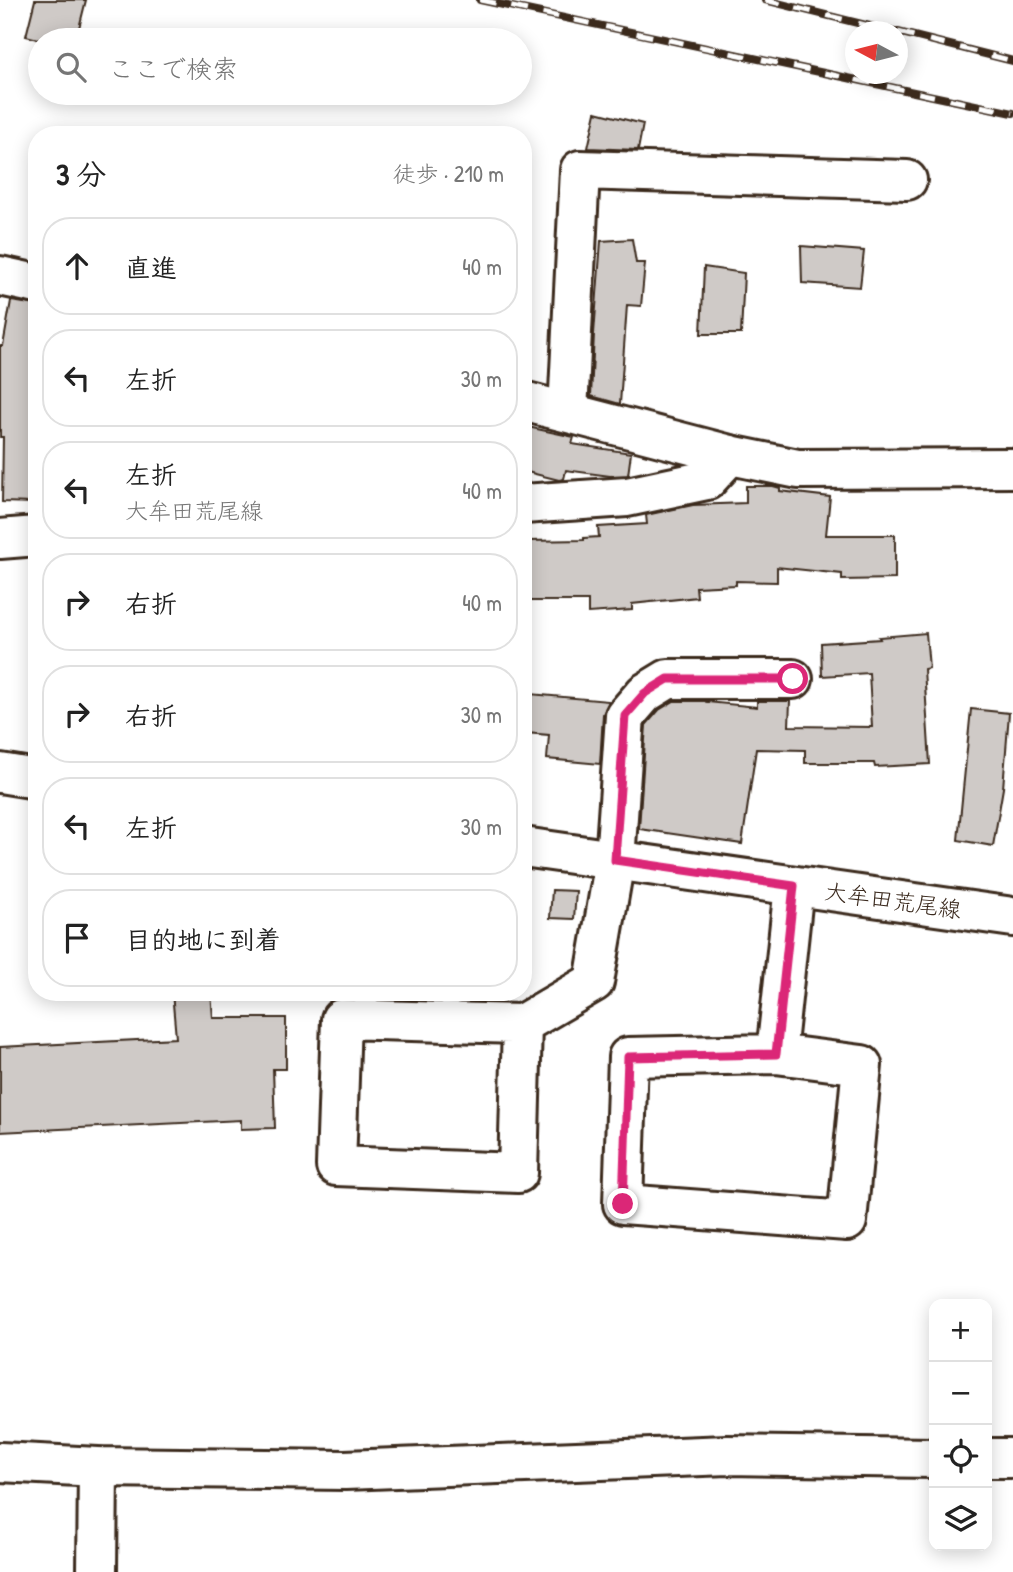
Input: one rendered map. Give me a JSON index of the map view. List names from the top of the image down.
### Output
{
  "streets": {
    "street": ["大牟田荒尾線"]
  },
  "north": "left",
  "page": {
    "search": "ここで検索",
    "heading": ["3 分", "徒歩 · 210 m"],
    "list": [
      ["直進", "40 m"],
      ["左折", "30 m"],
      ["左折", "大牟田荒尾線", "40 m"],
      ["右折", "40 m"],
      ["右折", "30 m"],
      ["左折", "30 m"],
      "目的地に到着"
    ],
    "map_buttons": ["+", "−"]
  }
}
